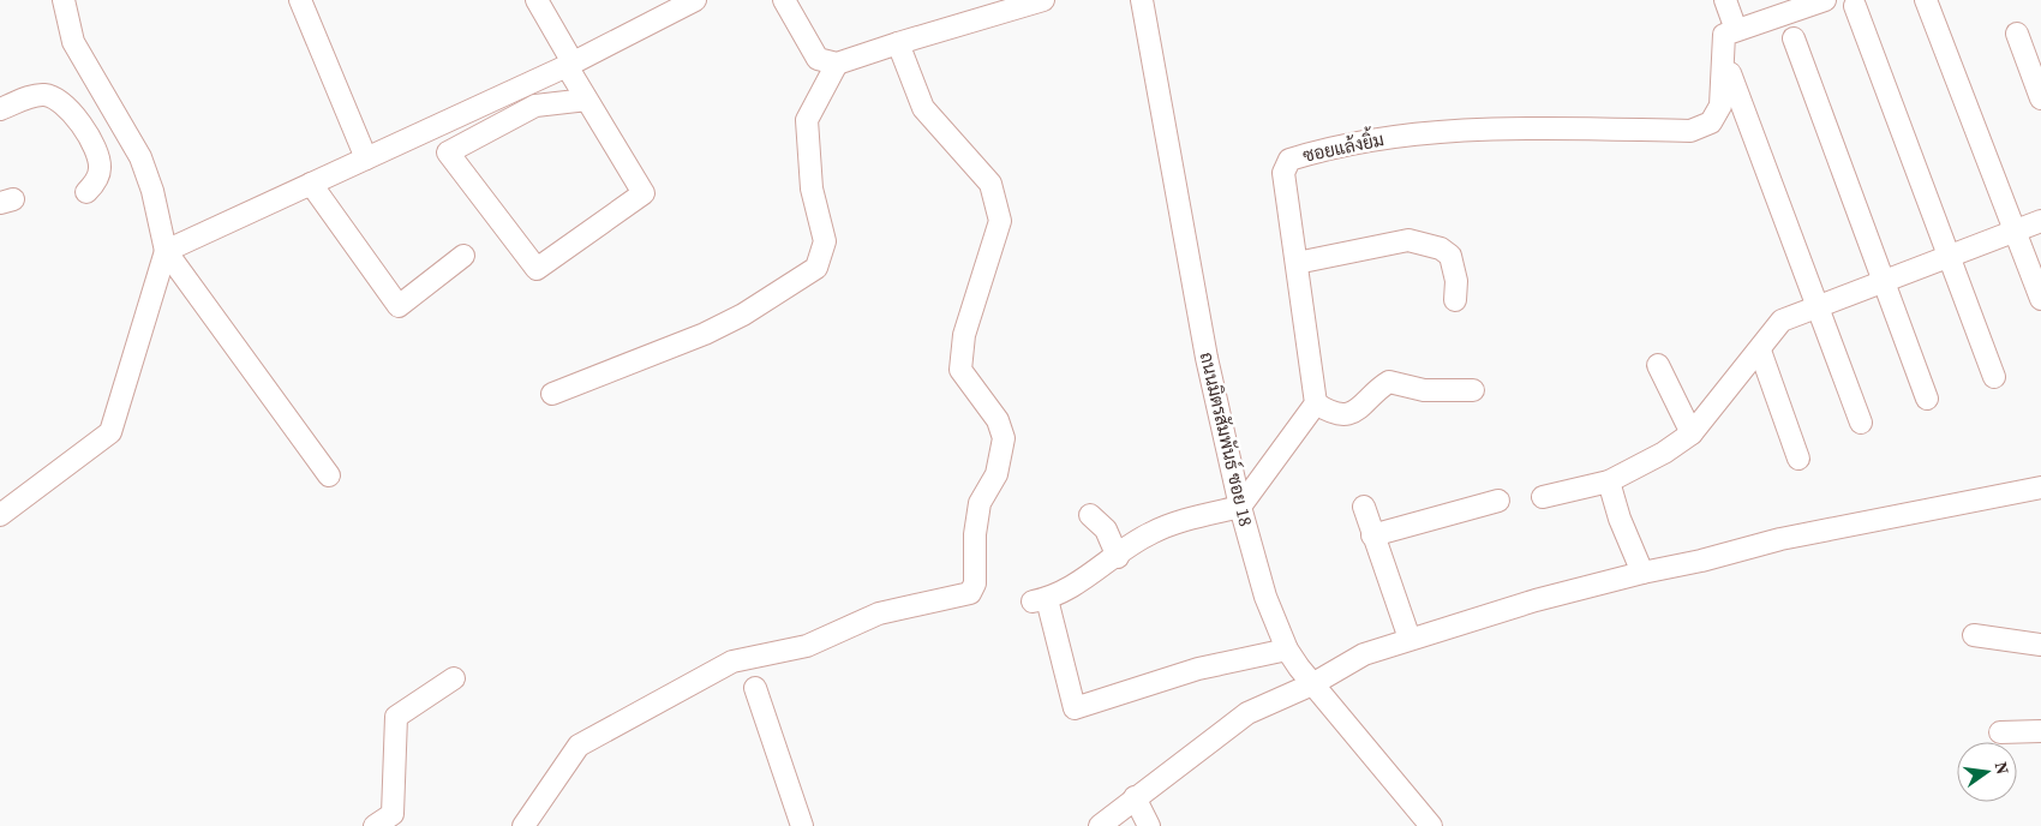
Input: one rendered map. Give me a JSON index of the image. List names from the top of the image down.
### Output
{
  "streets": {
    "street": ["ซอยแล้งยิ้ม", "ถนนมิตรสัมพันธ์ ซอย 18"]
  },
  "north": "right"
}
